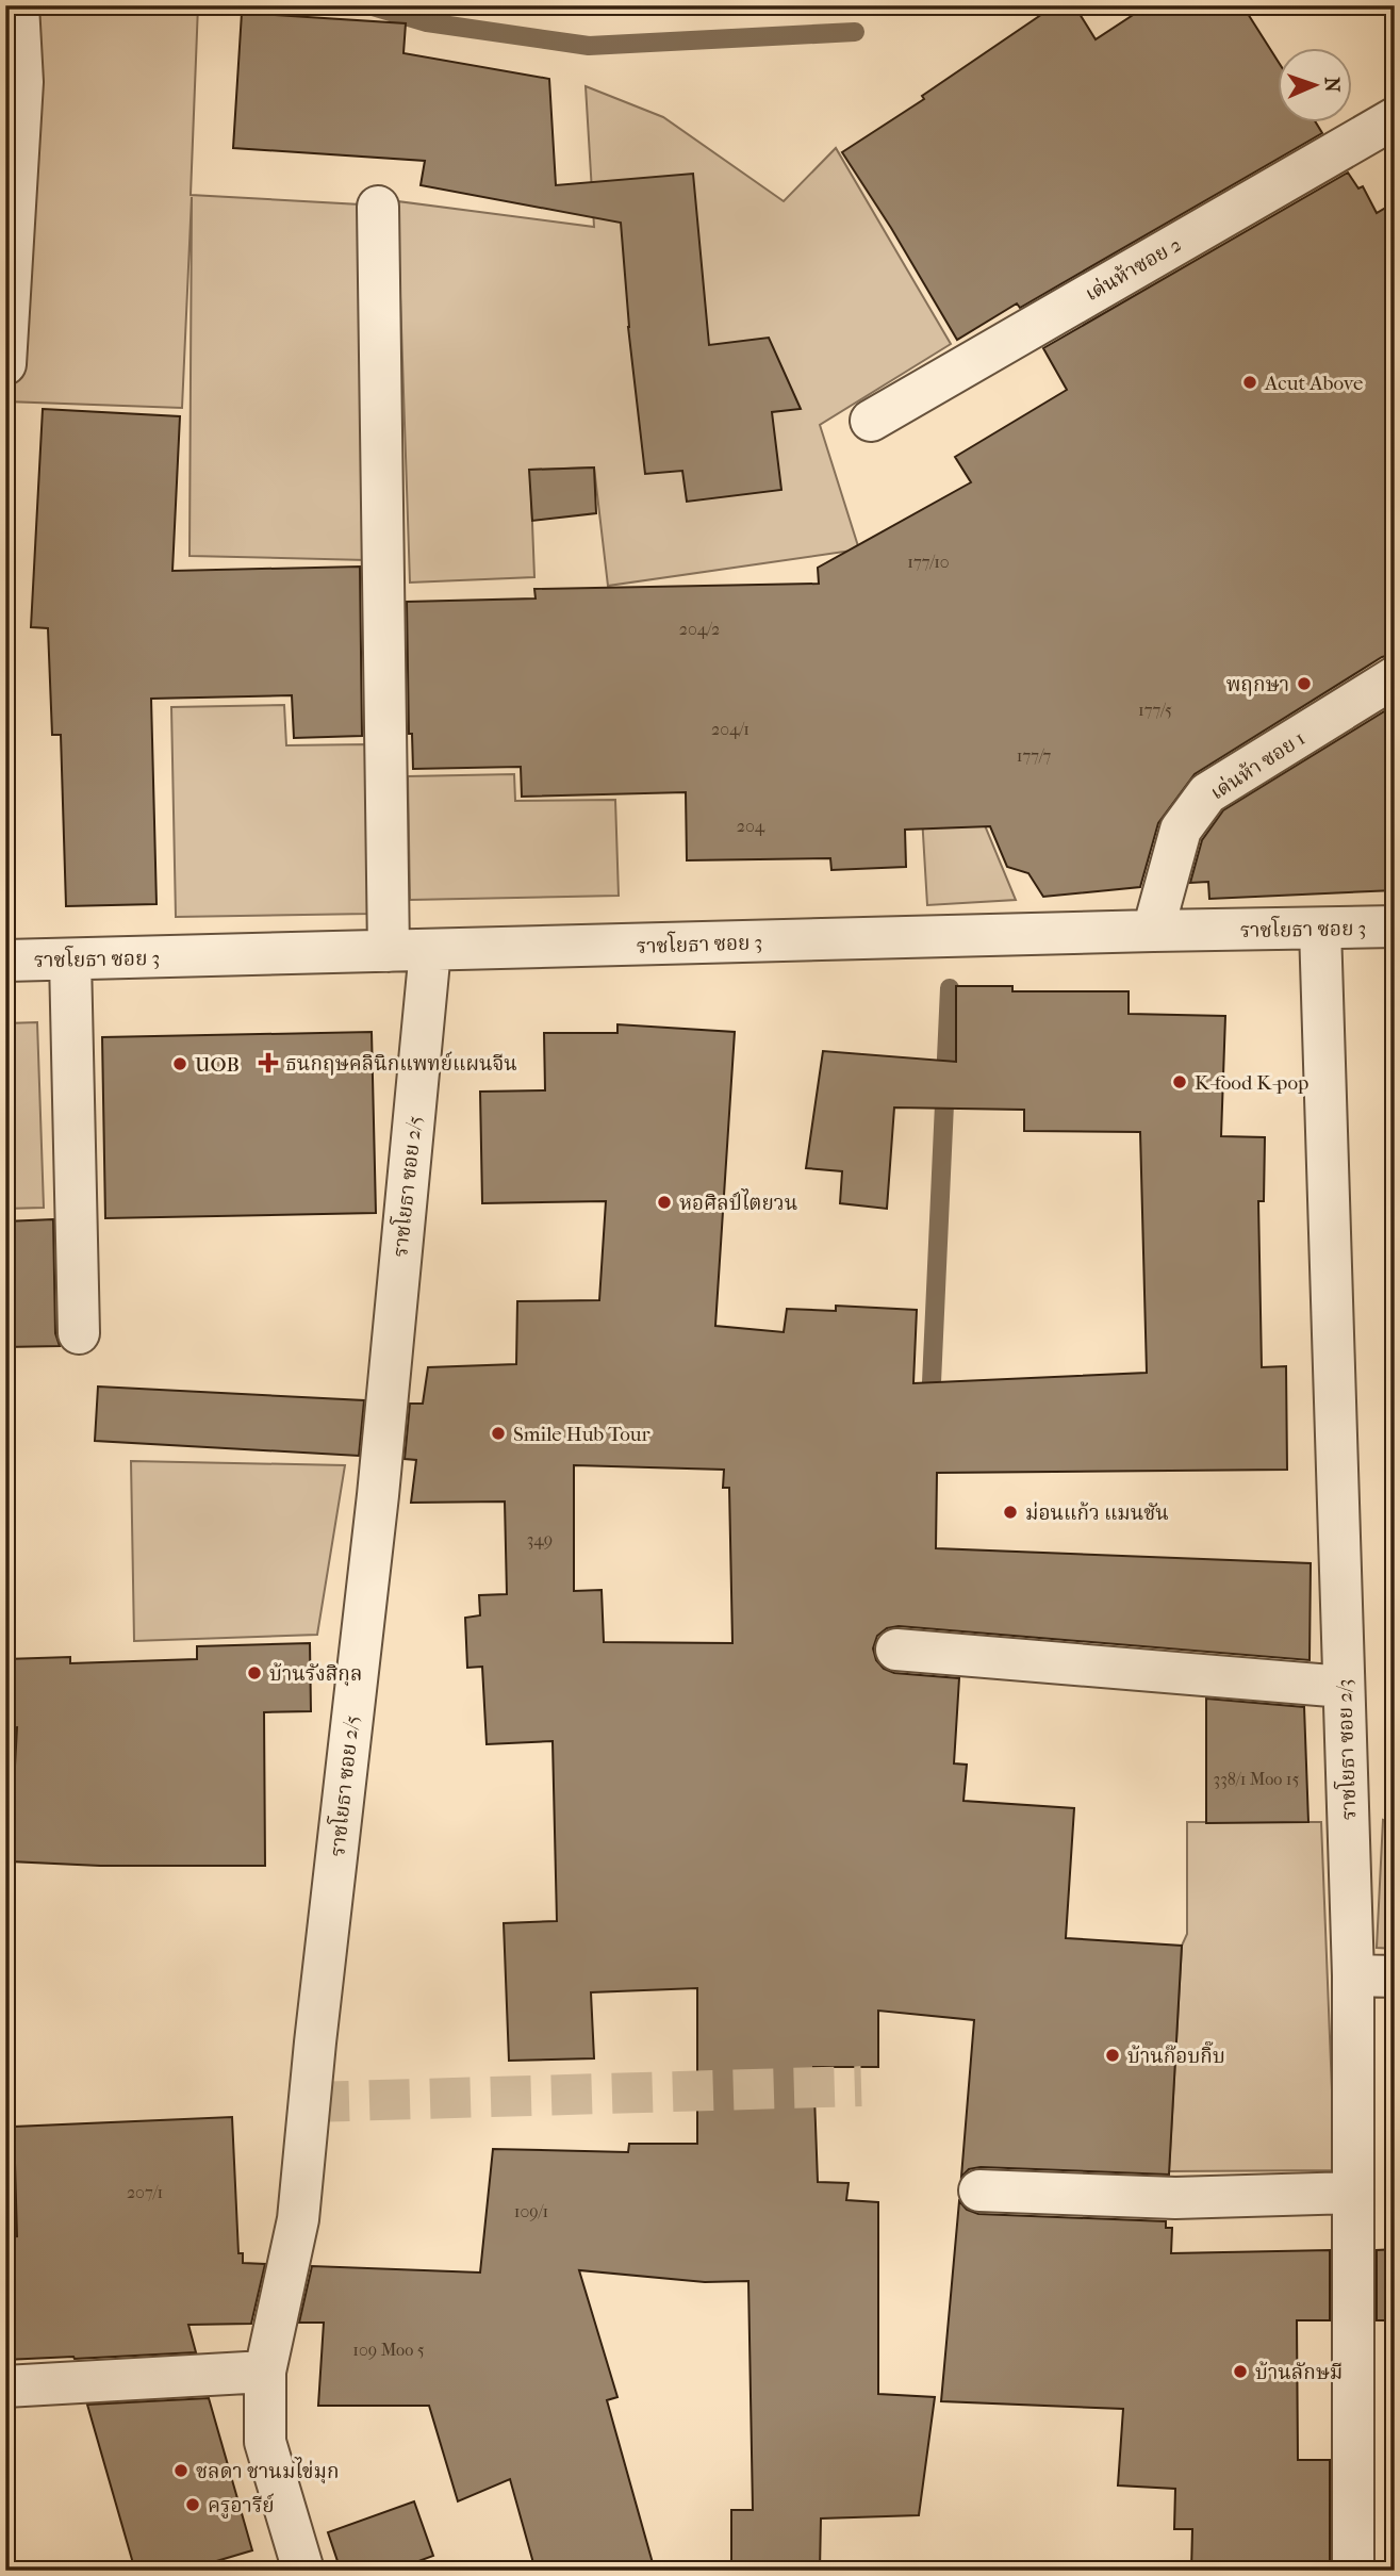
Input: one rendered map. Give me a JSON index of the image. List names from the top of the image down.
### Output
{
  "streets": {
    "street": [
      "เด่นห้าซอย 2",
      "เด่นห้า ซอย 1",
      "ราชโยธา ซอย 3",
      "ราชโยธา ซอย 2/5",
      "ราชโยธา ซอย 2/3"
    ]
  },
  "crossings": [
    ["เด่นห้า ซอย 1", "ราชโยธา ซอย 3"],
    ["ราชโยธา ซอย 3", "ราชโยธา ซอย 2/5"],
    ["ราชโยธา ซอย 3", "ราชโยธา ซอย 2/3"]
  ],
  "places": {
    "other": [
      "Acut Above",
      "พฤกษา",
      "UOB",
      "K-food K-pop",
      "หอศิลป์ไตยวน",
      "Smile Hub Tour",
      "ม่อนแก้ว แมนชัน",
      "บ้านรังสิกุล",
      "บ้านก๊อบกิ๊บ",
      "บ้านลักษมี",
      "ชลดา ชานมไข่มุก",
      "ครูอารีย์"
    ],
    "health": ["ธนกฤษคลินิกแพทย์แผนจีน"]
  },
  "house_numbers": [
    "177/10",
    "204/2",
    "177/5",
    "204/1",
    "177/7",
    "204",
    "349",
    "338/1 Moo 15",
    "207/1",
    "109/1",
    "109 Moo 5"
  ],
  "north": "right"
}
